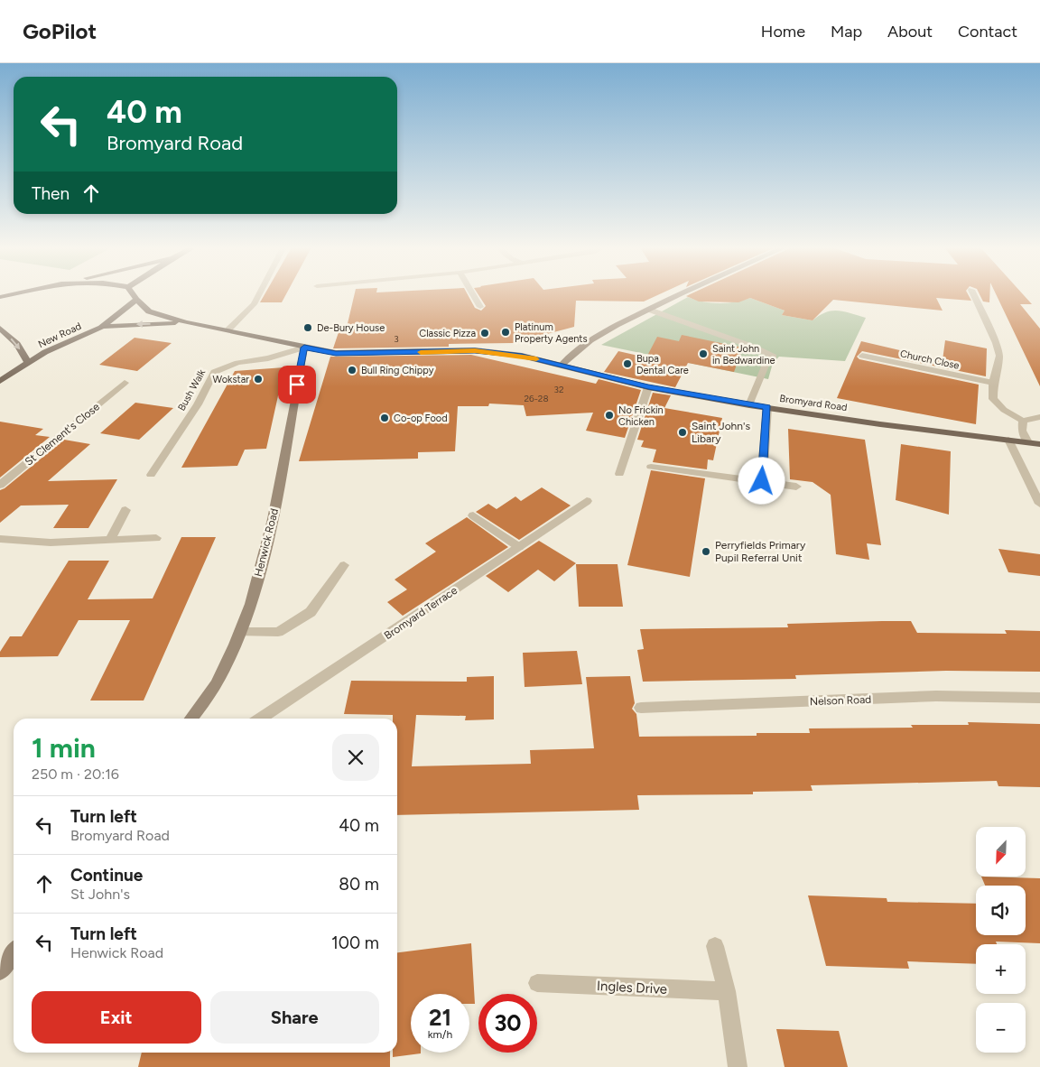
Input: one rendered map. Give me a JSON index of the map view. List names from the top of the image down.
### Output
{
  "streets": {
    "main road": ["New Road", "Bromyard Road", "Henwick Road"],
    "street": [
      "Church Close",
      "Bush Walk",
      "St Clement's Close",
      "Bromyard Terrace",
      "Nelson Road",
      "Ingles Drive"
    ]
  },
  "crossings": [
    ["Bush Walk", "Bromyard Road"],
    ["Bush Walk", "Henwick Road"],
    ["Bromyard Road", "Henwick Road"]
  ],
  "places": [
    "De-Bury House",
    "Platinum Property Agents",
    "Classic Pizza",
    "Saint John in Bedwardine",
    "Bupa Dental Care",
    "Bull Ring Chippy",
    "Wokstar",
    "No Frickin Chicken",
    "Co-op Food",
    "Saint John's Libary",
    "Perryfields Primary Pupil Referral Unit"
  ],
  "house_numbers": ["3", "32", "26-28"],
  "north": "bottom left",
  "page": {
    "header": "GoPilot",
    "nav": [
      "Home",
      "Map",
      "About",
      "Contact"
    ],
    "turn": ["40 m", "Bromyard Road"],
    "then": "Then",
    "heading": ["1 min", "250 m · 20:16"],
    "list": [
      {
        "name": "Turn left",
        "note": "Bromyard Road",
        "value": "40 m"
      },
      {
        "name": "Continue",
        "note": "St John's",
        "value": "80 m"
      },
      {
        "name": "Turn left",
        "note": "Henwick Road",
        "value": "100 m"
      }
    ],
    "map_buttons": ["+", "−"],
    "buttons": ["Exit", "Share"],
    "speed": "21 km/h",
    "limit": "30"
  }
}
